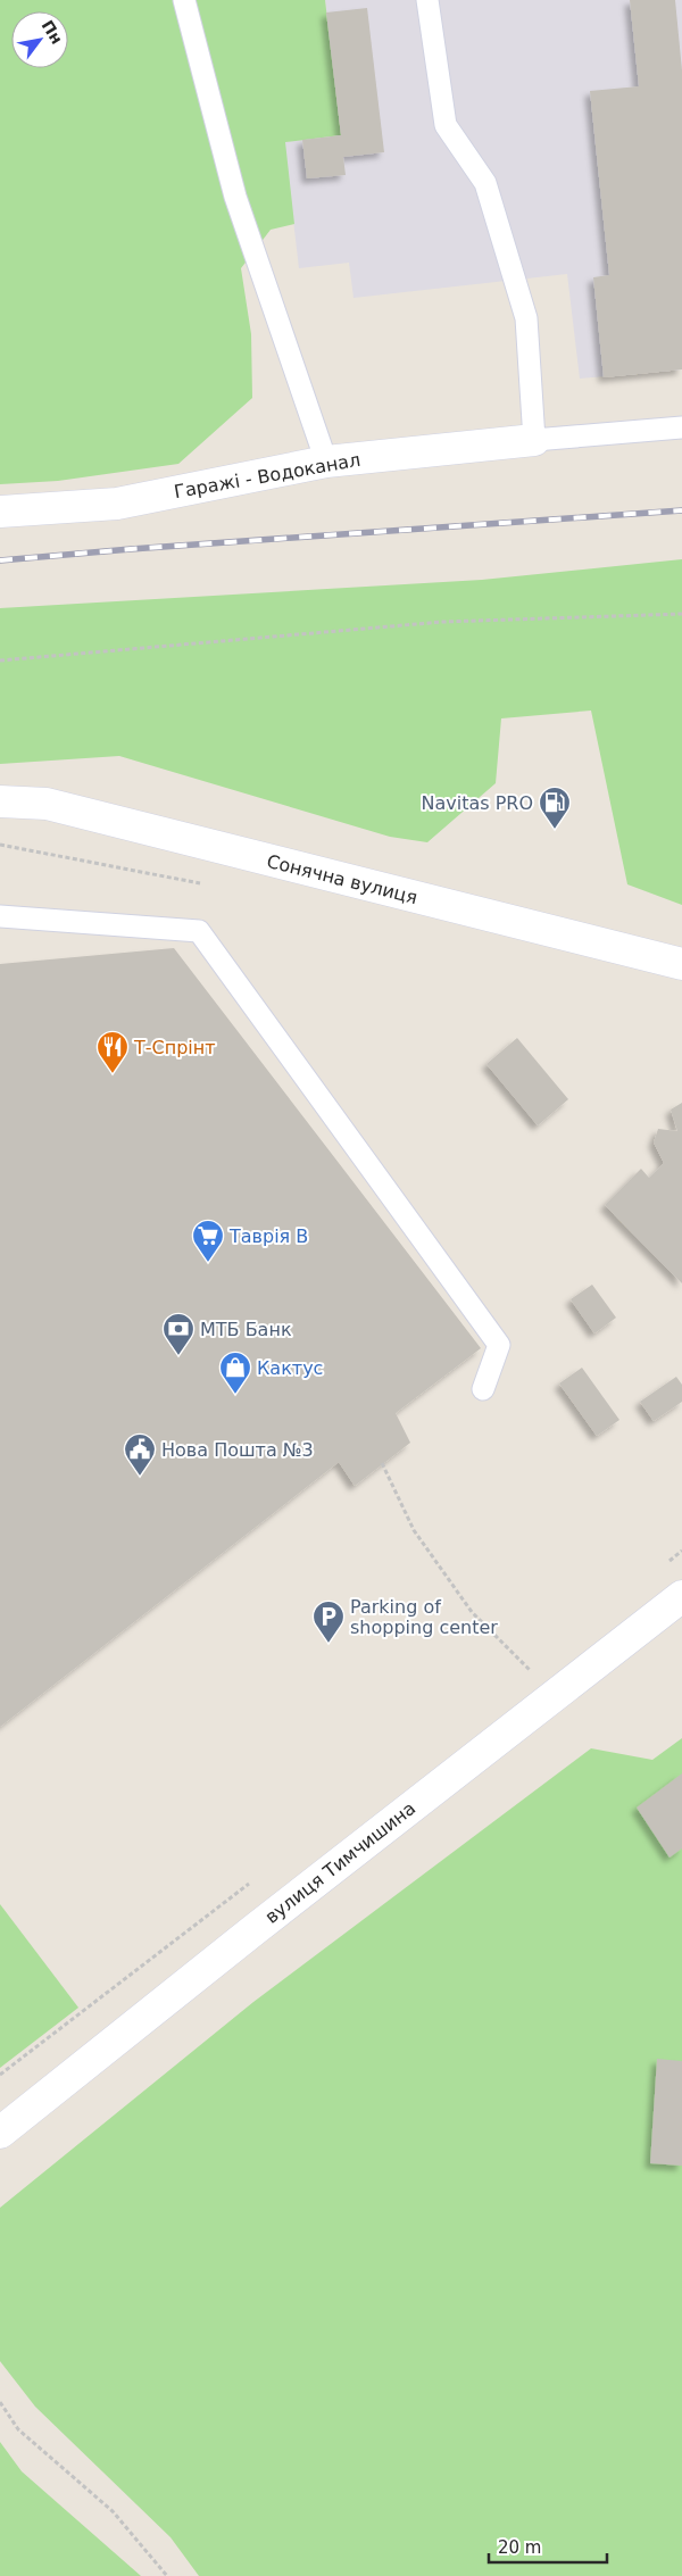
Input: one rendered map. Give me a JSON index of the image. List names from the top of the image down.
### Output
{
  "streets": {
    "street": ["Гаражі - Водоканал", "Сонячна вулиця", "вулиця Тимчишина"]
  },
  "places": {
    "fuel station": ["Navitas PRO"],
    "restaurant": ["Т-Спрінт"],
    "supermarket": ["Таврія В"],
    "bank": ["МТБ Банк"],
    "shop": ["Кактус"],
    "public building": ["Нова Пошта №3"],
    "parking": ["Parking of shopping center"]
  },
  "scale_bar": "20 m",
  "north": "top right"
}
